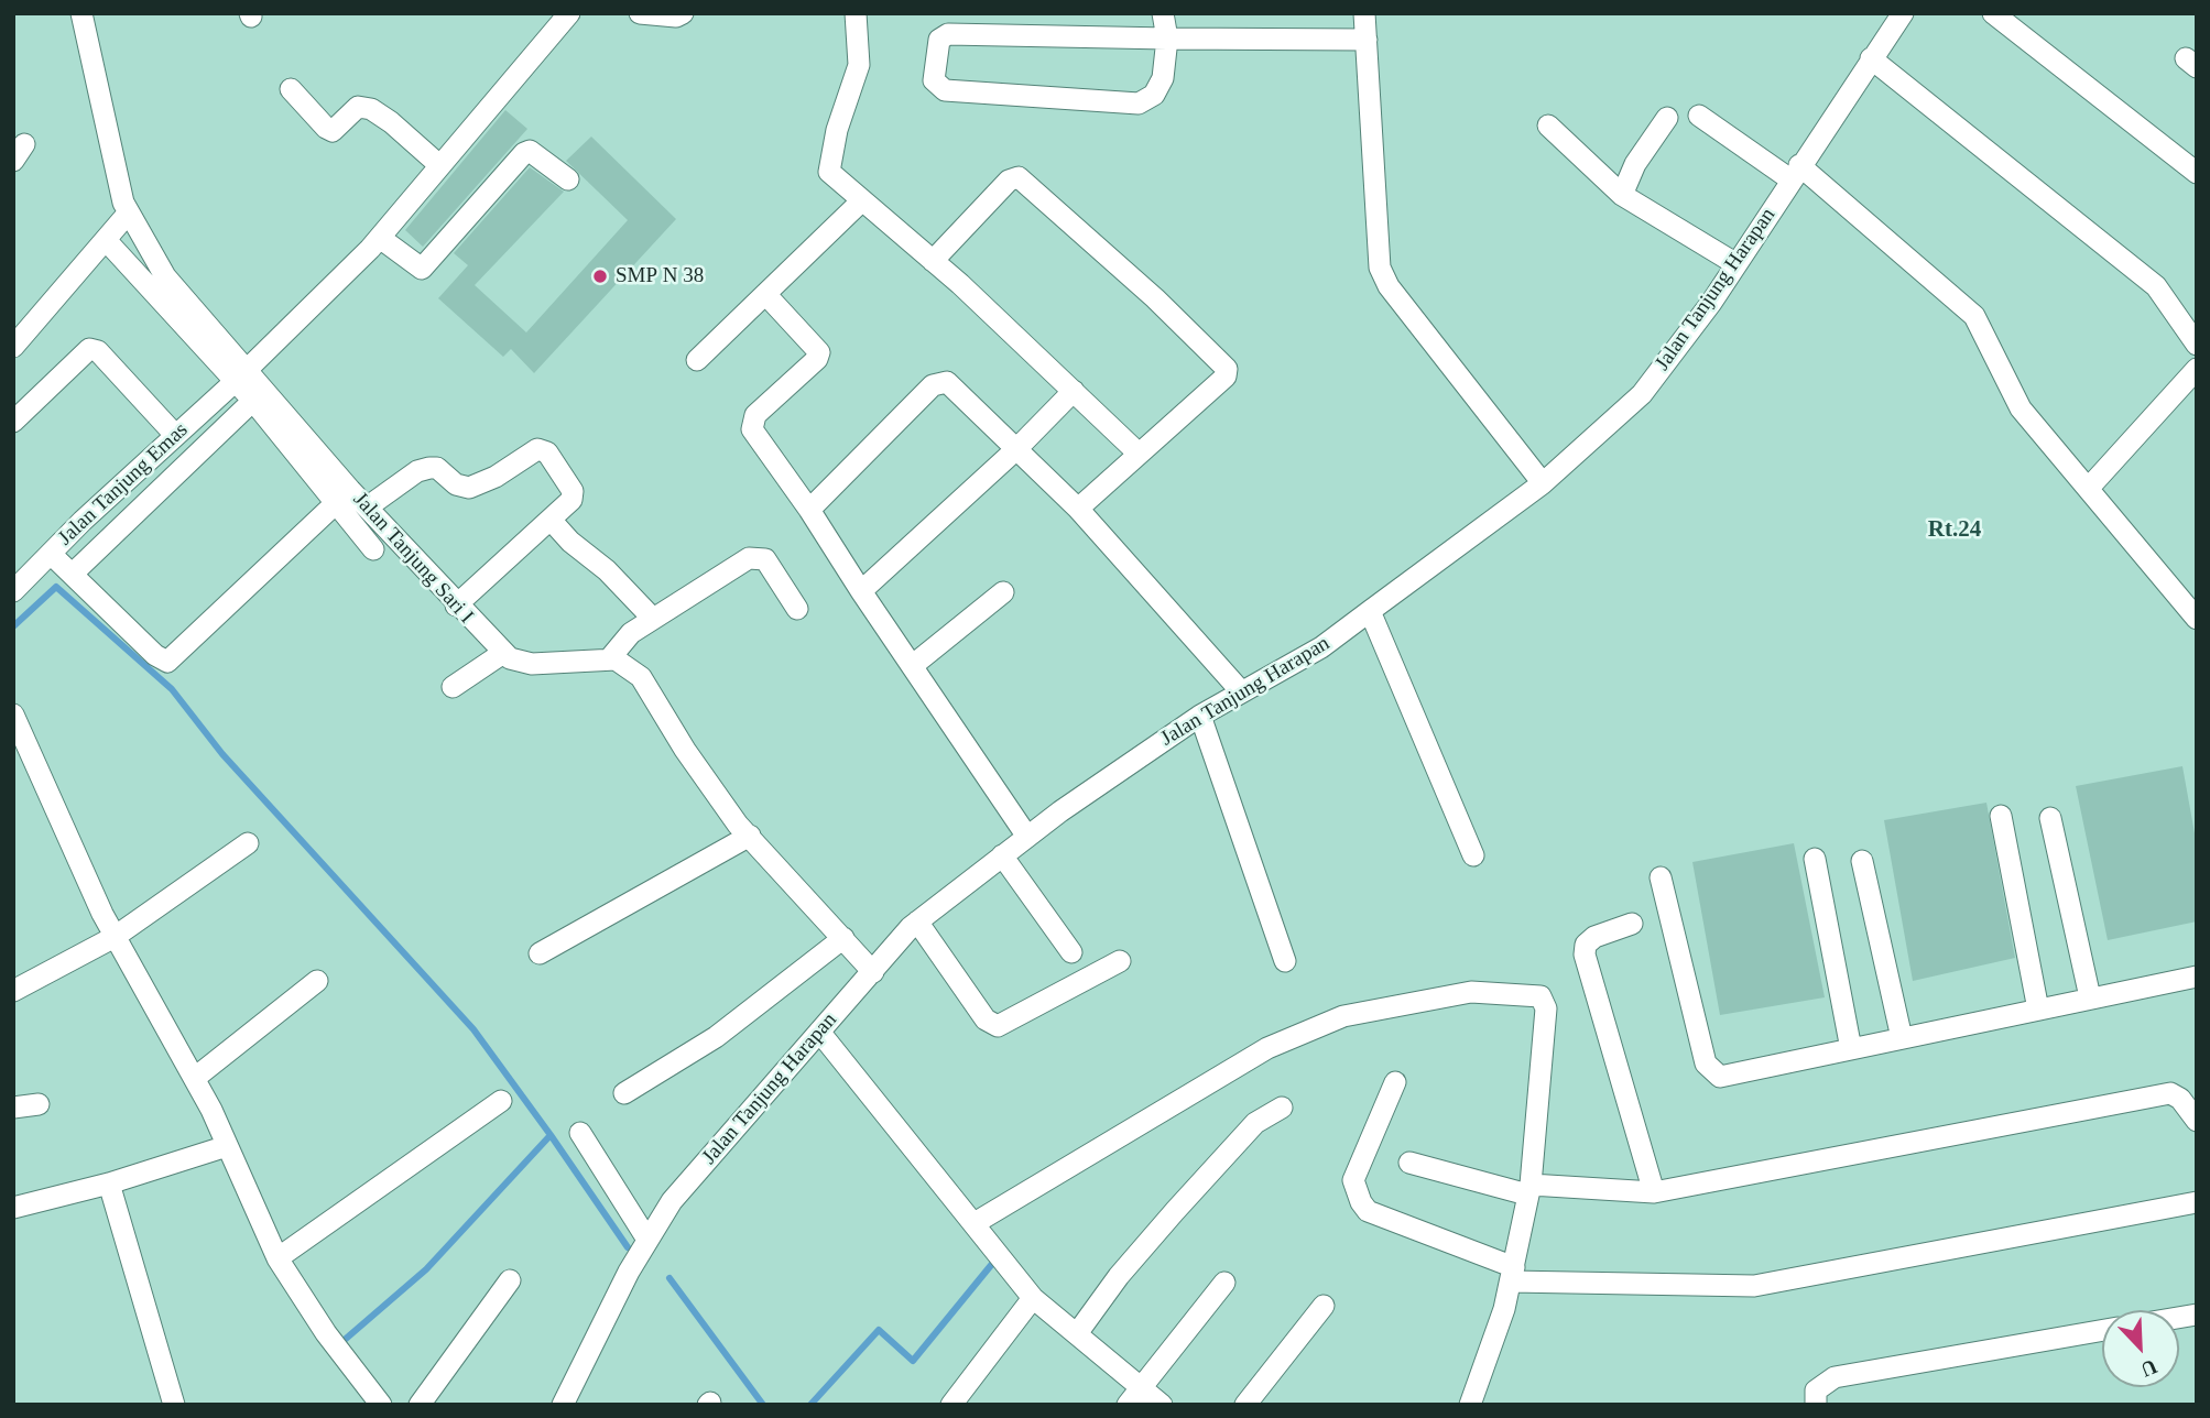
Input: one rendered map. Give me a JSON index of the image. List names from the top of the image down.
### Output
{
  "streets": {
    "street": ["Jalan Tanjung Harapan", "Jalan Tanjung Emas", "Jalan Tanjung Sari I"]
  },
  "crossings": [
    ["Jalan Tanjung Emas", "Jalan Tanjung Sari I"]
  ],
  "districts": ["Rt.24"],
  "places": ["SMP N 38"],
  "north": "bottom right"
}
